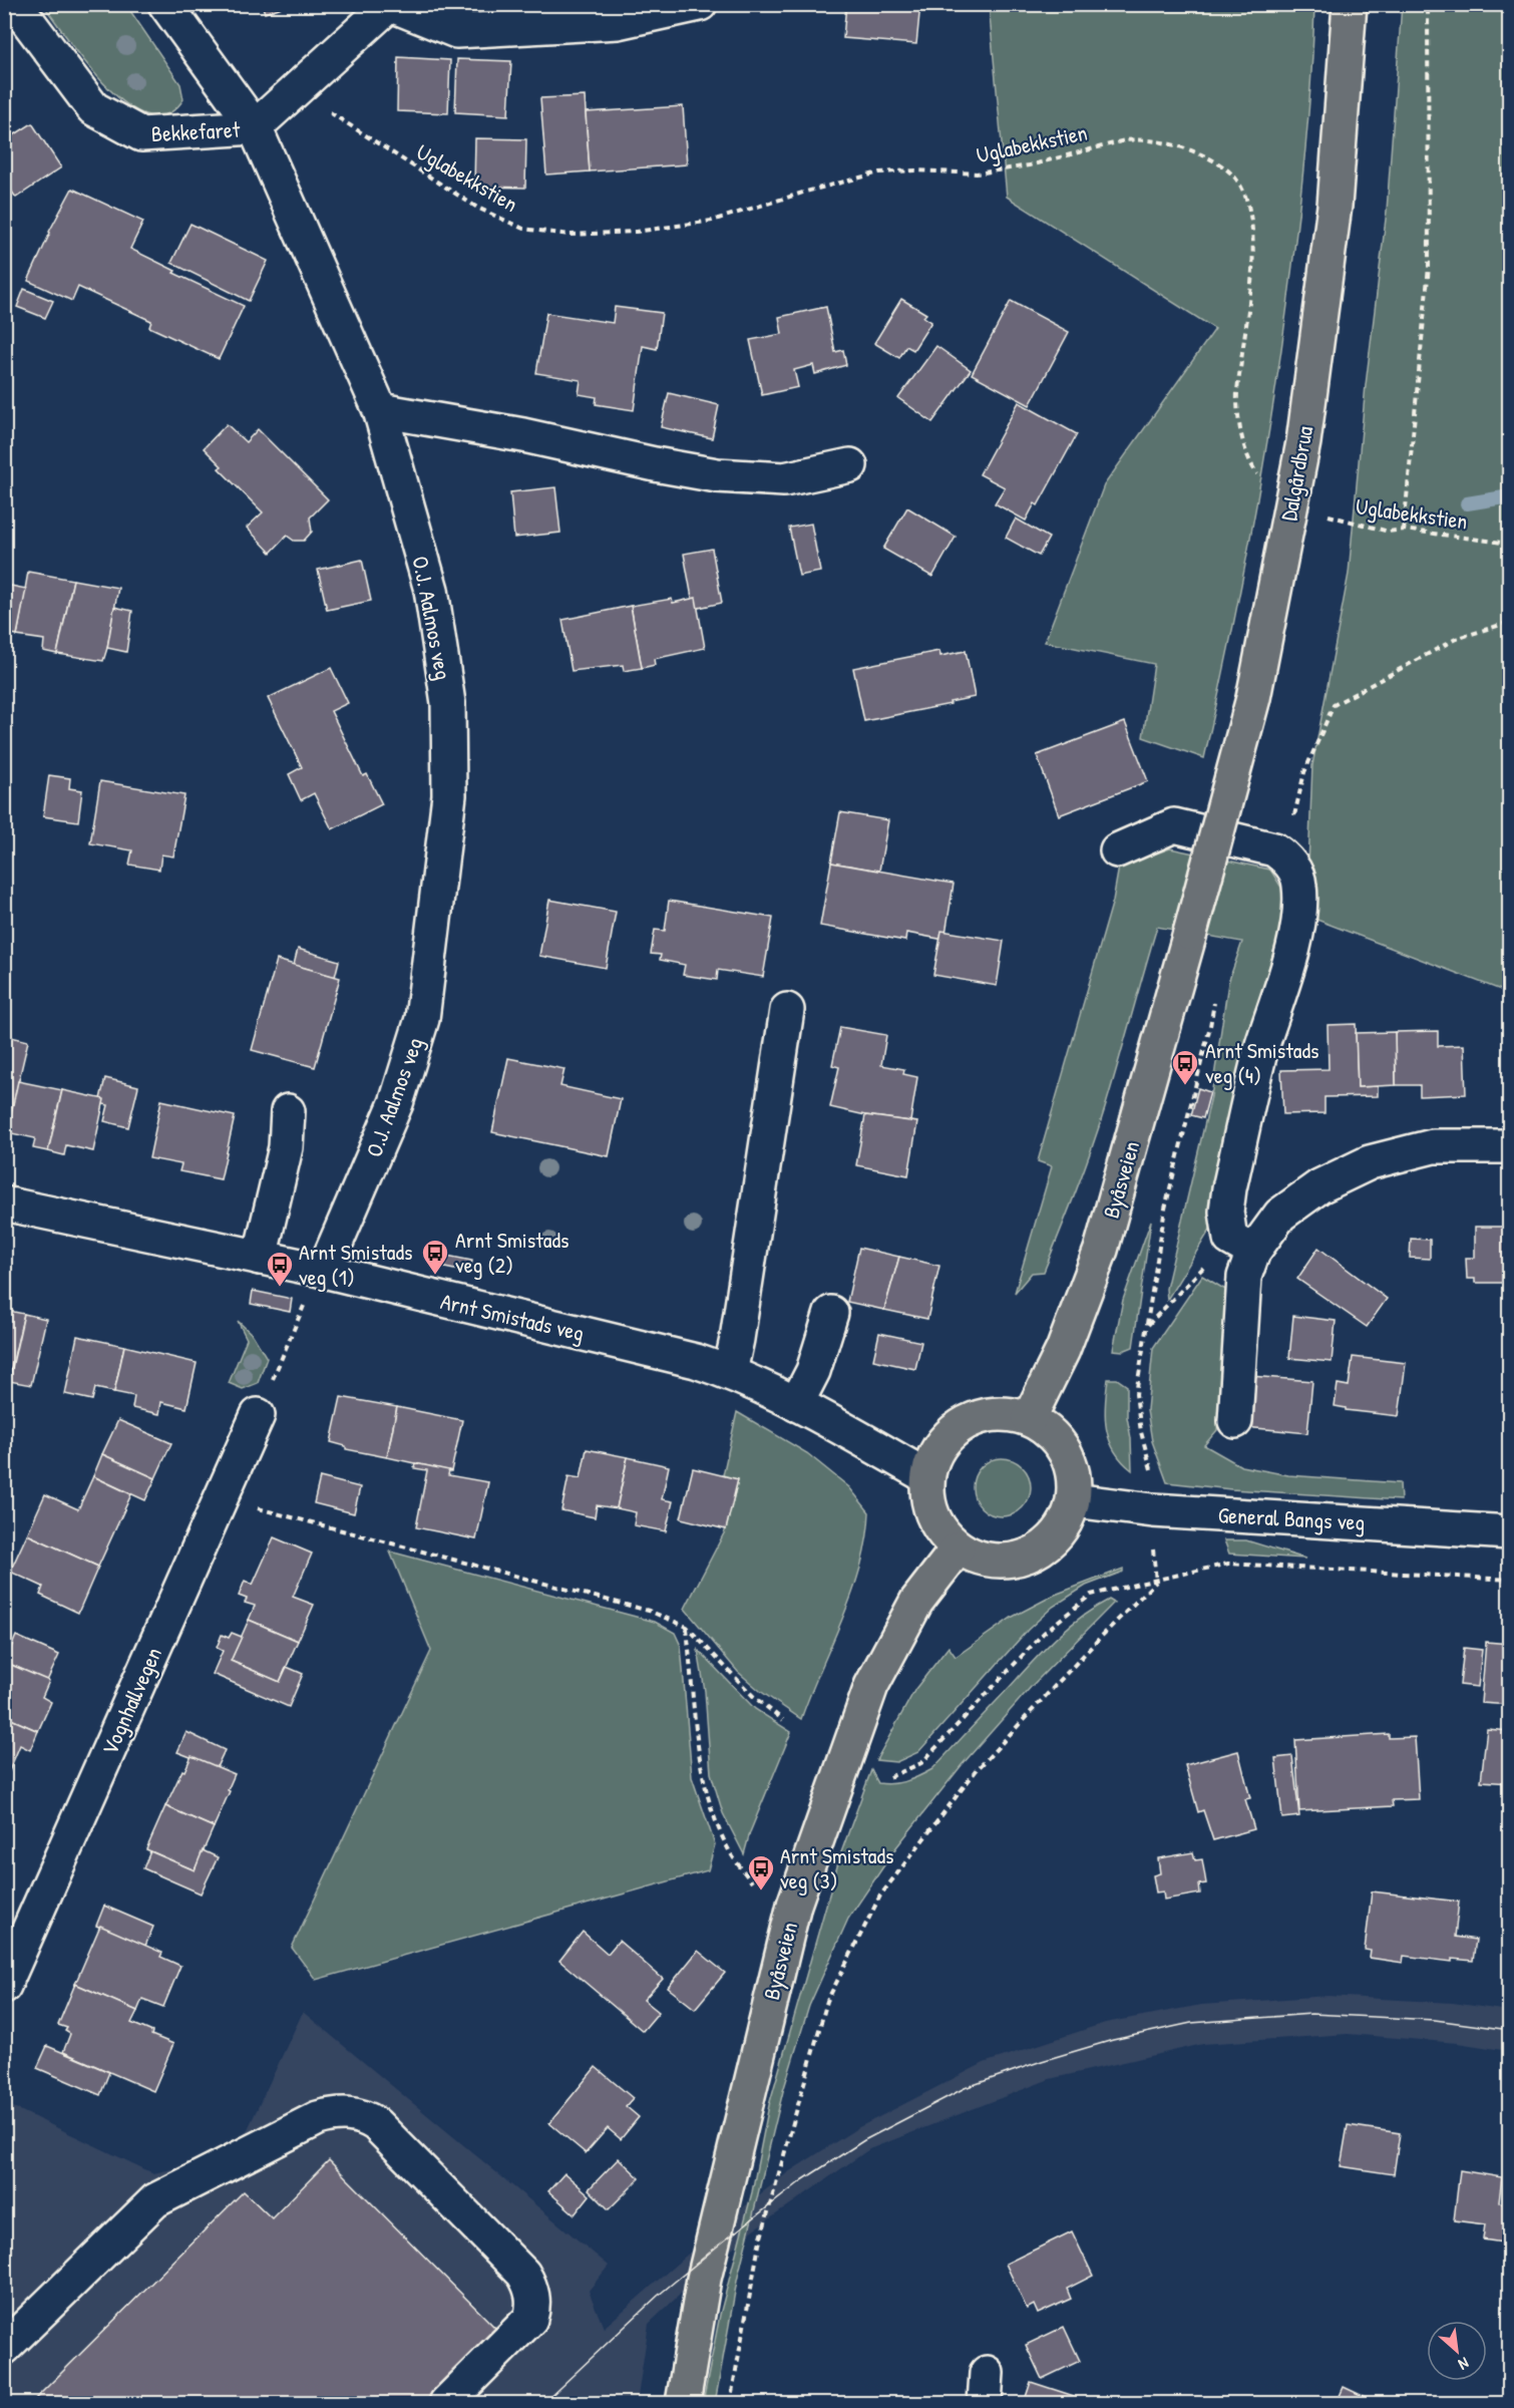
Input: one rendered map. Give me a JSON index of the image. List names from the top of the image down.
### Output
{
  "streets": {
    "main road": ["Dalgårdbrua", "Byåsveien"],
    "street": [
      "Bekkefaret",
      "O.J. Aalmos veg",
      "Arnt Smistads veg",
      "General Bangs veg",
      "Vognhallvegen"
    ],
    "path": ["Uglabekkstien"]
  },
  "crossings": [
    ["Bekkefaret", "O.J. Aalmos veg"],
    ["Dalgårdbrua", "Byåsveien"],
    ["O.J. Aalmos veg", "Arnt Smistads veg"],
    ["Byåsveien", "Arnt Smistads veg"],
    ["Byåsveien", "General Bangs veg"],
    ["Arnt Smistads veg", "General Bangs veg"]
  ],
  "places": {
    "bus stop": [
      "Arnt Smistads veg (4)",
      "Arnt Smistads veg (2)",
      "Arnt Smistads veg (1)",
      "Arnt Smistads veg (3)"
    ]
  },
  "north": "bottom right"
}
